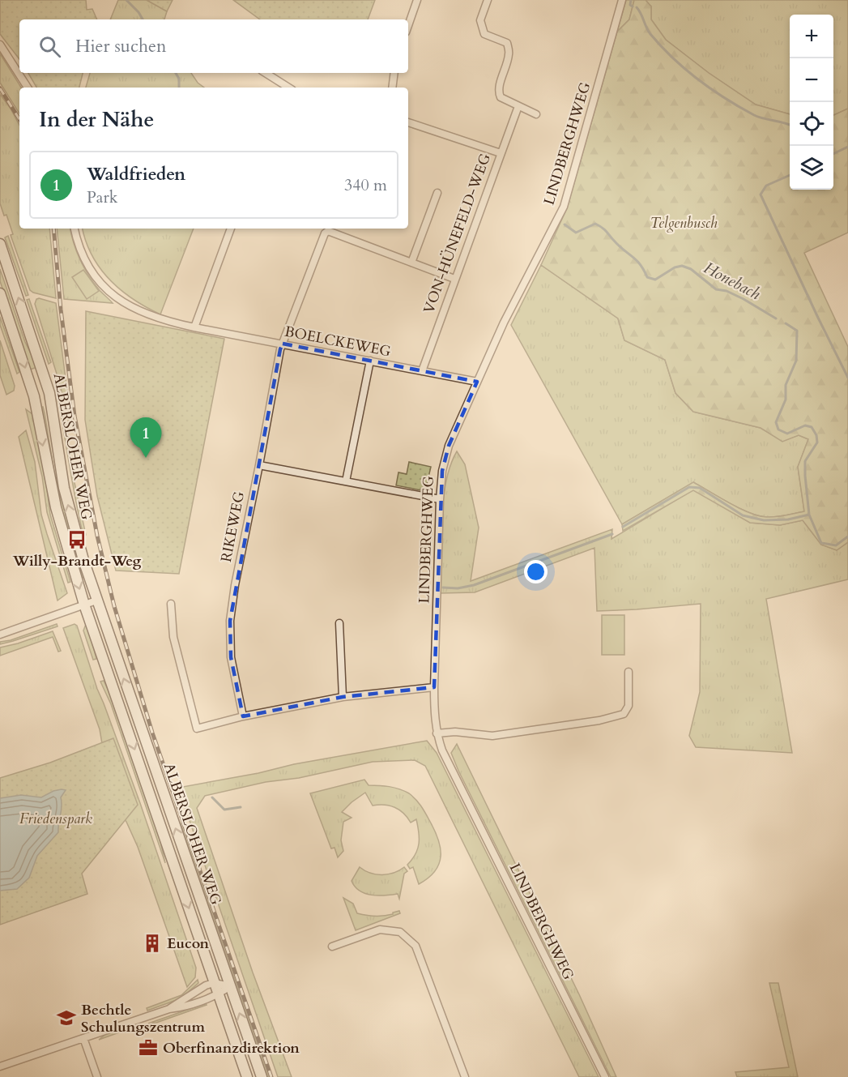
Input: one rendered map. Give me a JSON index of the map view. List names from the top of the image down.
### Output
{
  "streets": {
    "main road": ["ALBERSLOHER WEG"],
    "street": [
      "LINDBERGHWEG",
      "VON-HÜNEFELD-WEG",
      "BOELCKEWEG",
      "RIKEWEG"
    ]
  },
  "crossings": [
    ["LINDBERGHWEG", "BOELCKEWEG"],
    ["VON-HÜNEFELD-WEG", "BOELCKEWEG"],
    ["BOELCKEWEG", "RIKEWEG"]
  ],
  "water": ["Honebach"],
  "parks": ["Telgenbusch", "Friedenspark"],
  "places": {
    "bus stop": ["Willy-Brandt-Weg"],
    "building": ["Eucon"],
    "school or university": ["Bechtle Schulungszentrum"],
    "office": ["Oberfinanzdirektion"]
  },
  "page": {
    "map_buttons": ["+", "−"],
    "search": "Hier suchen",
    "heading": "In der Nähe",
    "list": [
      {
        "mark": "1",
        "name": "Waldfrieden",
        "note": "Park",
        "value": "340 m"
      }
    ],
    "pins": "1"
  }
}
